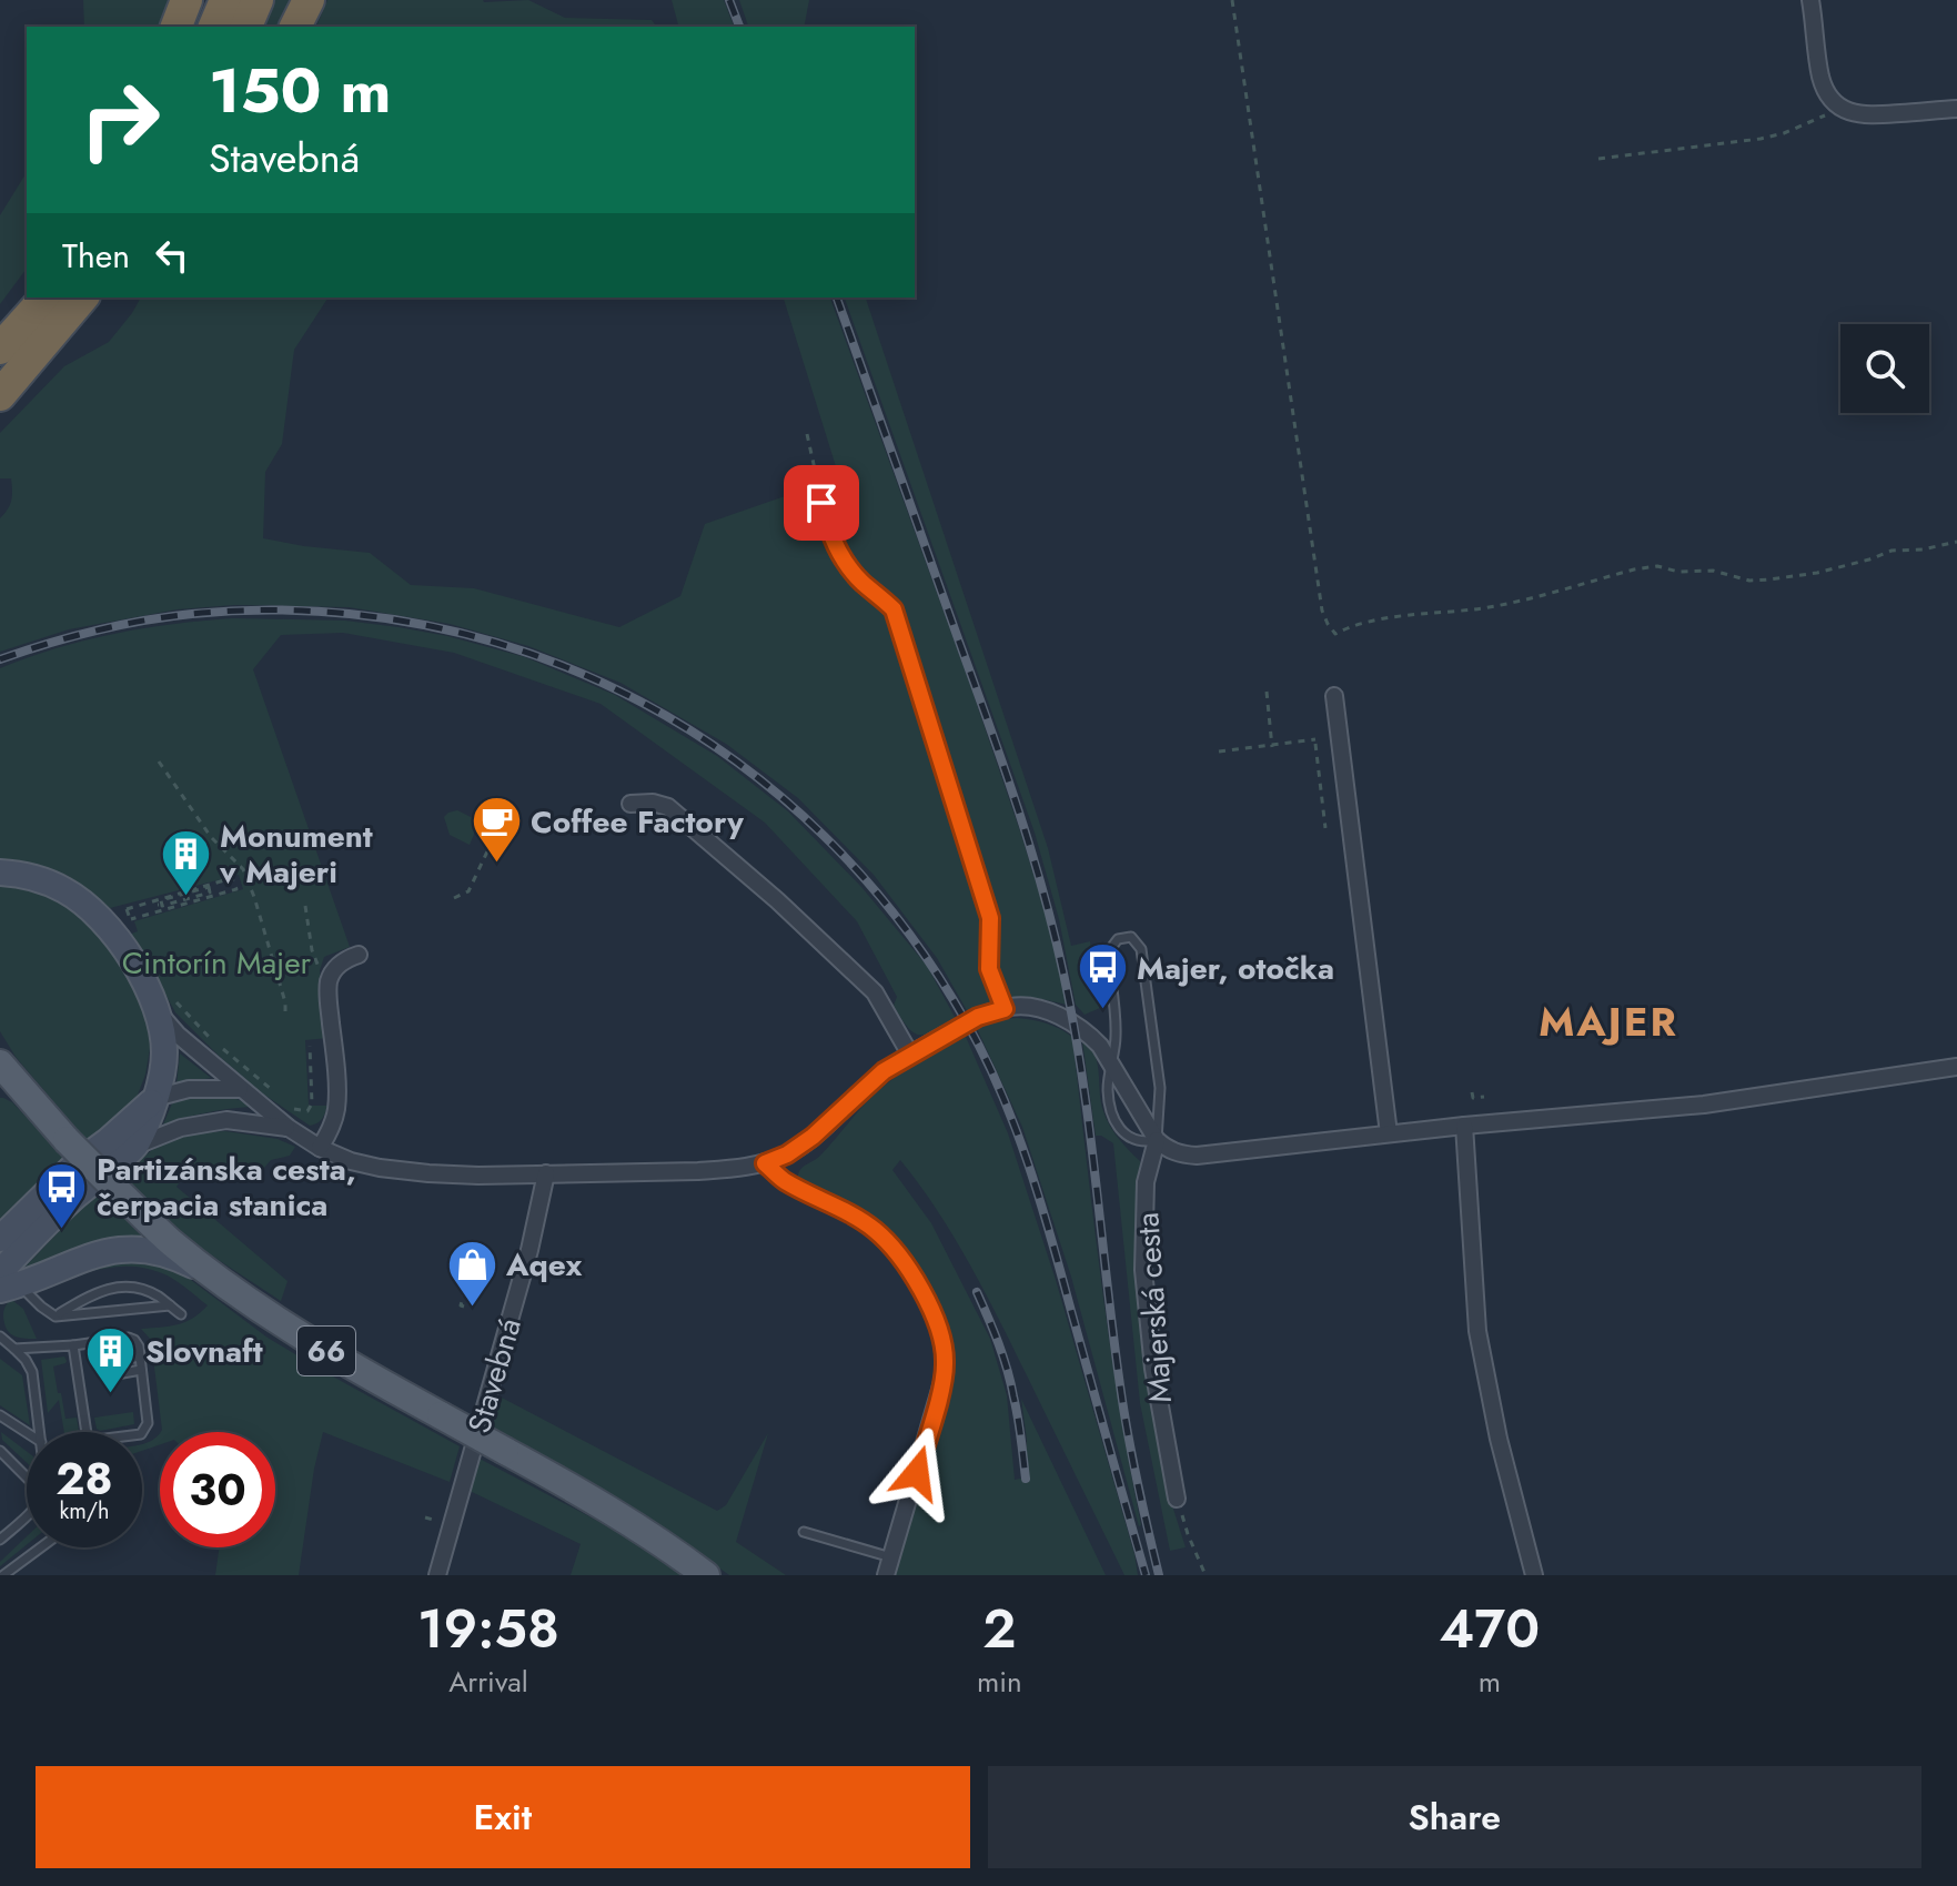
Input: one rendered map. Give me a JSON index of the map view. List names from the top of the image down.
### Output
{
  "streets": {
    "main road": ["66"],
    "street": ["Majerská cesta", "Stavebná"]
  },
  "districts": ["MAJER"],
  "parks": ["Cintorín Majer"],
  "places": {
    "cafe": ["Coffee Factory"],
    "building": ["Monument v Majeri", "Slovnaft"],
    "bus stop": ["Majer, otočka", "Partizánska cesta, čerpacia stanica"],
    "shop": ["Aqex"]
  },
  "page": {
    "turn": ["150 m", "Stavebná"],
    "then": "Then",
    "speed": "28 km/h",
    "limit": "30",
    "eta": [
      "19:58",
      "Arrival",
      "2",
      "min",
      "470",
      "m"
    ],
    "buttons": ["Exit", "Share"]
  }
}
